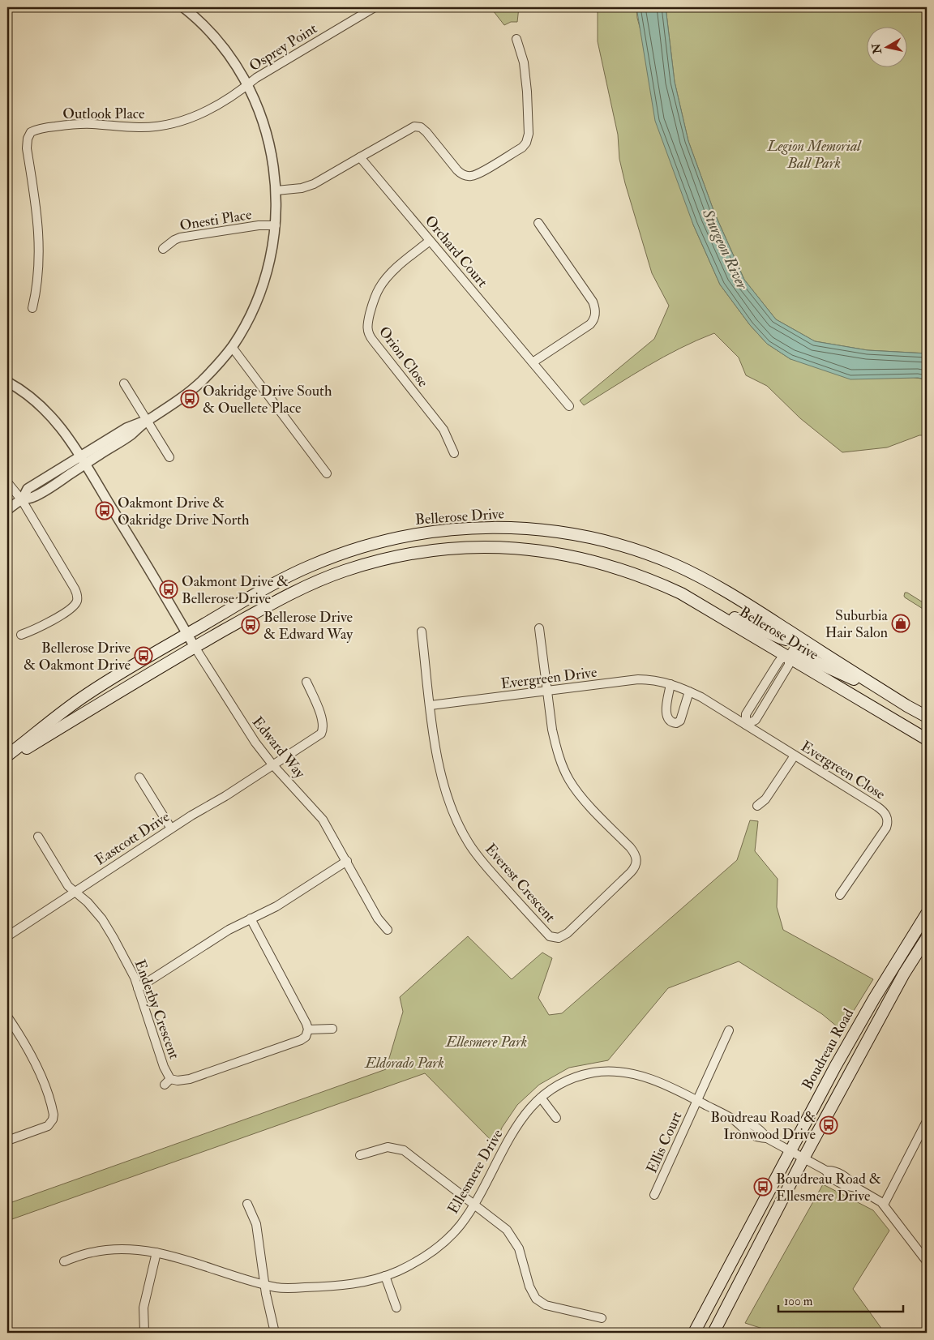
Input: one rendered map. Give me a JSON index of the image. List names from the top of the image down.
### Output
{
  "streets": {
    "main road": ["Bellerose Drive", "Boudreau Road"],
    "street": [
      "Osprey Point",
      "Outlook Place",
      "Onesti Place",
      "Orchard Court",
      "Orion Close",
      "Evergreen Drive",
      "Edward Way",
      "Evergreen Close",
      "Eastcott Drive",
      "Everest Crescent",
      "Enderby Crescent",
      "Ellis Court",
      "Ellesmere Drive"
    ]
  },
  "crossings": [
    ["Osprey Point", "Outlook Place"],
    ["Orchard Court", "Orion Close"],
    ["Bellerose Drive", "Edward Way"],
    ["Evergreen Drive", "Evergreen Close"],
    ["Evergreen Drive", "Everest Crescent"],
    ["Edward Way", "Eastcott Drive"],
    ["Eastcott Drive", "Enderby Crescent"],
    ["Boudreau Road", "Ellesmere Drive"],
    ["Ellis Court", "Ellesmere Drive"]
  ],
  "water": ["Sturgeon River"],
  "parks": ["Legion Memorial Ball Park", "Ellesmere Park", "Eldorado Park"],
  "places": {
    "bus stop": [
      "Oakridge Drive South & Ouellete Place",
      "Oakmont Drive & Oakridge Drive North",
      "Oakmont Drive & Bellerose Drive",
      "Bellerose Drive & Edward Way",
      "Bellerose Drive & Oakmont Drive",
      "Boudreau Road & Ironwood Drive",
      "Boudreau Road & Ellesmere Drive"
    ],
    "shop": ["Suburbia Hair Salon"]
  },
  "scale_bar": "100 m",
  "north": "left"
}
